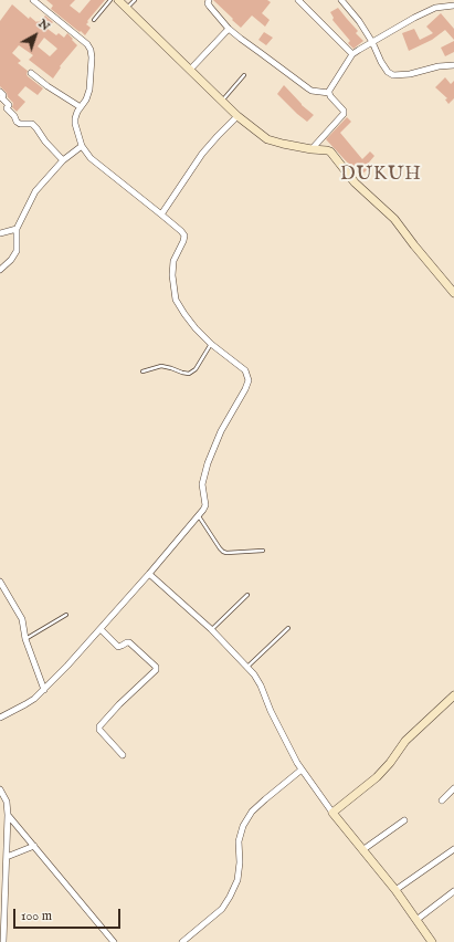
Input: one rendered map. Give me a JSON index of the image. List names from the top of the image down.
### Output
{
  "districts": ["DUKUH"],
  "scale_bar": "100 m",
  "north": "top right"
}
